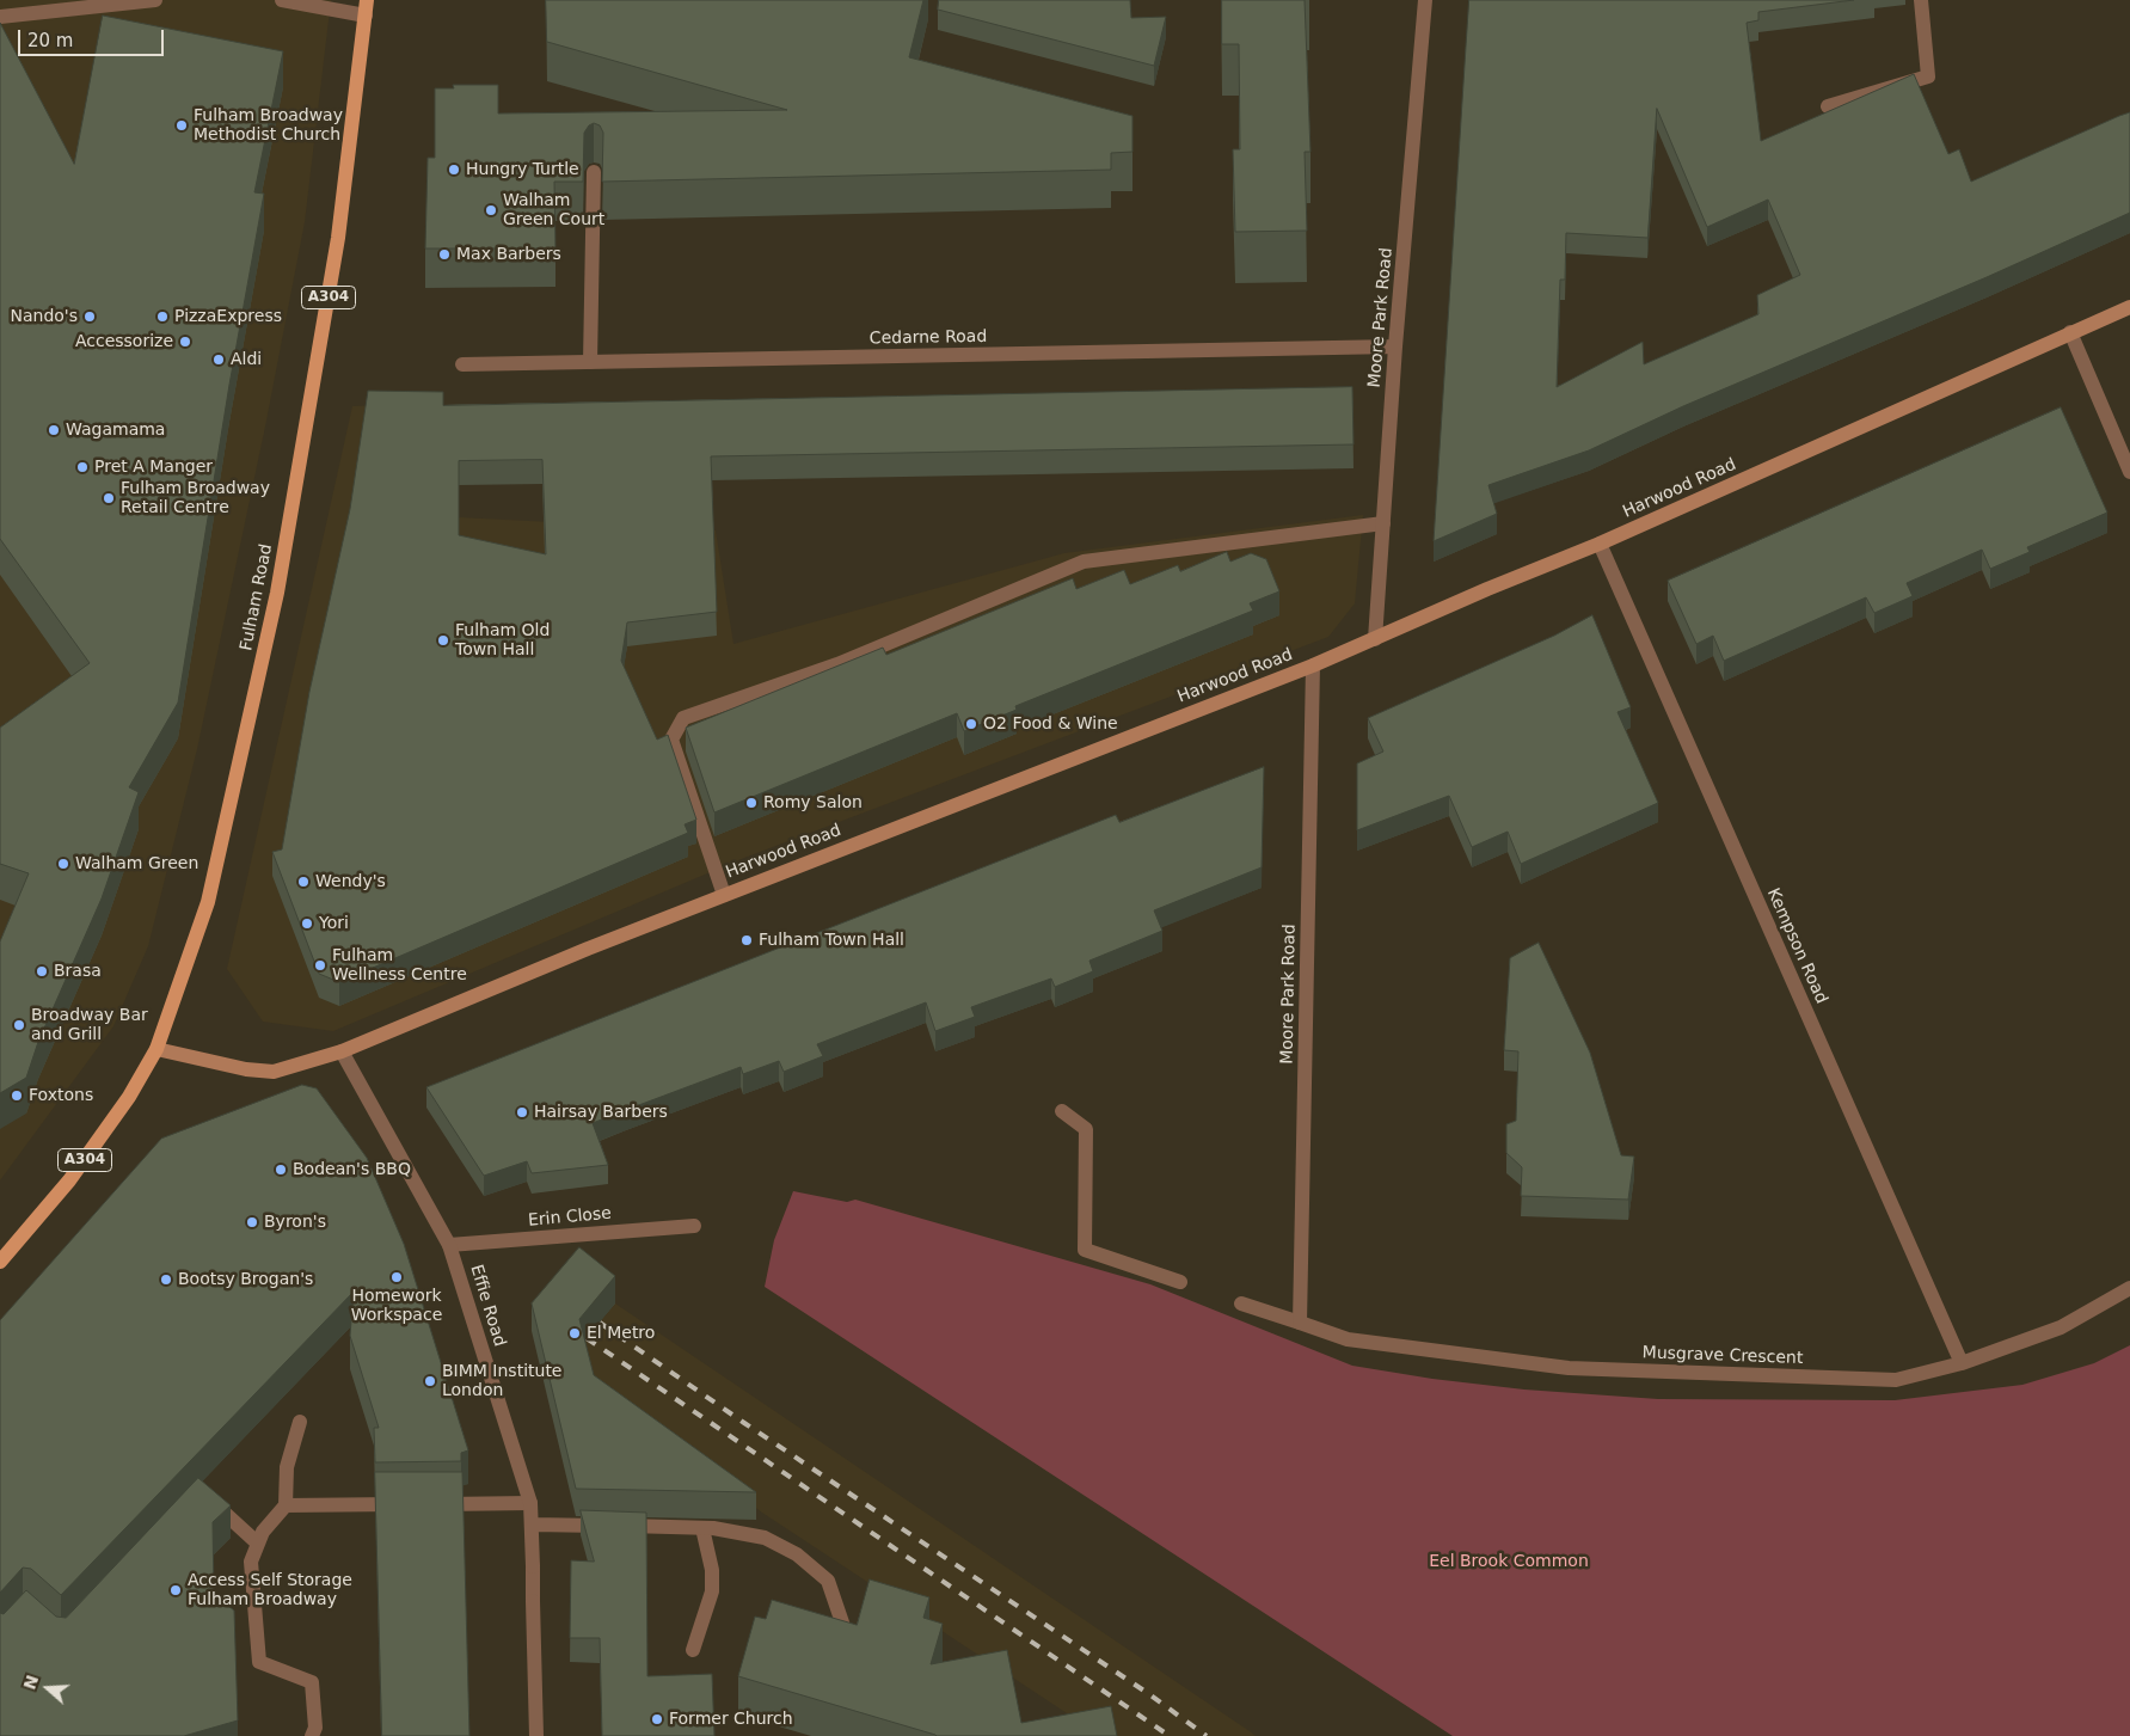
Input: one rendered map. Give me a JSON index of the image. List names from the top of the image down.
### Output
{
  "streets": {
    "main road": ["A304", "Harwood Road", "Fulham Road"],
    "street": [
      "Moore Park Road",
      "Cedarne Road",
      "Kempson Road",
      "Erin Close",
      "Effie Road",
      "Musgrave Crescent"
    ]
  },
  "crossings": [
    ["A304", "Harwood Road"],
    ["A304", "Fulham Road"],
    ["Moore Park Road", "Cedarne Road"],
    ["Moore Park Road", "Harwood Road"],
    ["Moore Park Road", "Musgrave Crescent"],
    ["Harwood Road", "Fulham Road"],
    ["Harwood Road", "Kempson Road"],
    ["Harwood Road", "Effie Road"],
    ["Kempson Road", "Musgrave Crescent"],
    ["Erin Close", "Effie Road"]
  ],
  "parks": ["Eel Brook Common"],
  "places": [
    "Fulham Broadway Methodist Church",
    "Hungry Turtle",
    "Walham Green Court",
    "Max Barbers",
    "Nando's",
    "PizzaExpress",
    "Accessorize",
    "Aldi",
    "Wagamama",
    "Pret A Manger",
    "Fulham Broadway Retail Centre",
    "Fulham Old Town Hall",
    "O2 Food & Wine",
    "Romy Salon",
    "Walham Green",
    "Wendy's",
    "Yori",
    "Fulham Town Hall",
    "Fulham Wellness Centre",
    "Brasa",
    "Broadway Bar and Grill",
    "Foxtons",
    "Hairsay Barbers",
    "Bodean's BBQ",
    "Byron's",
    "Homework Workspace",
    "Bootsy Brogan's",
    "El Metro",
    "BIMM Institute London",
    "Access Self Storage Fulham Broadway",
    "Former Church"
  ],
  "scale_bar": "20 m",
  "north": "left"
}
